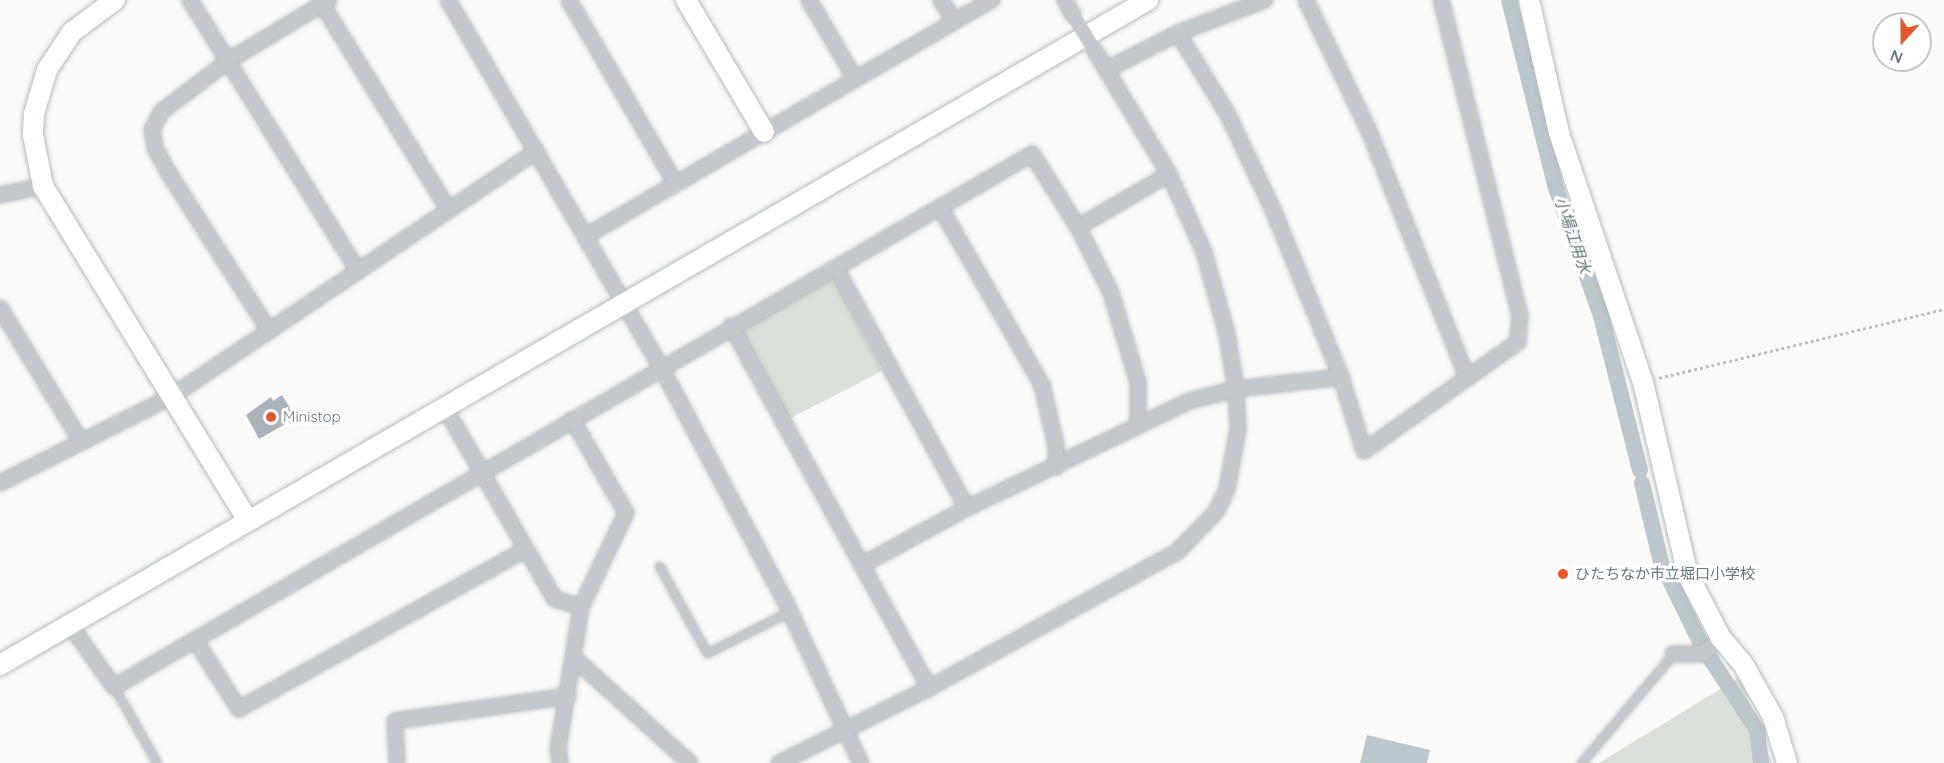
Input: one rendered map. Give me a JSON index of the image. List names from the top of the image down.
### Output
{
  "water": ["小場江用水"],
  "places": ["Ministop", "ひたちなか市立堀口小学校"],
  "north": "bottom"
}
